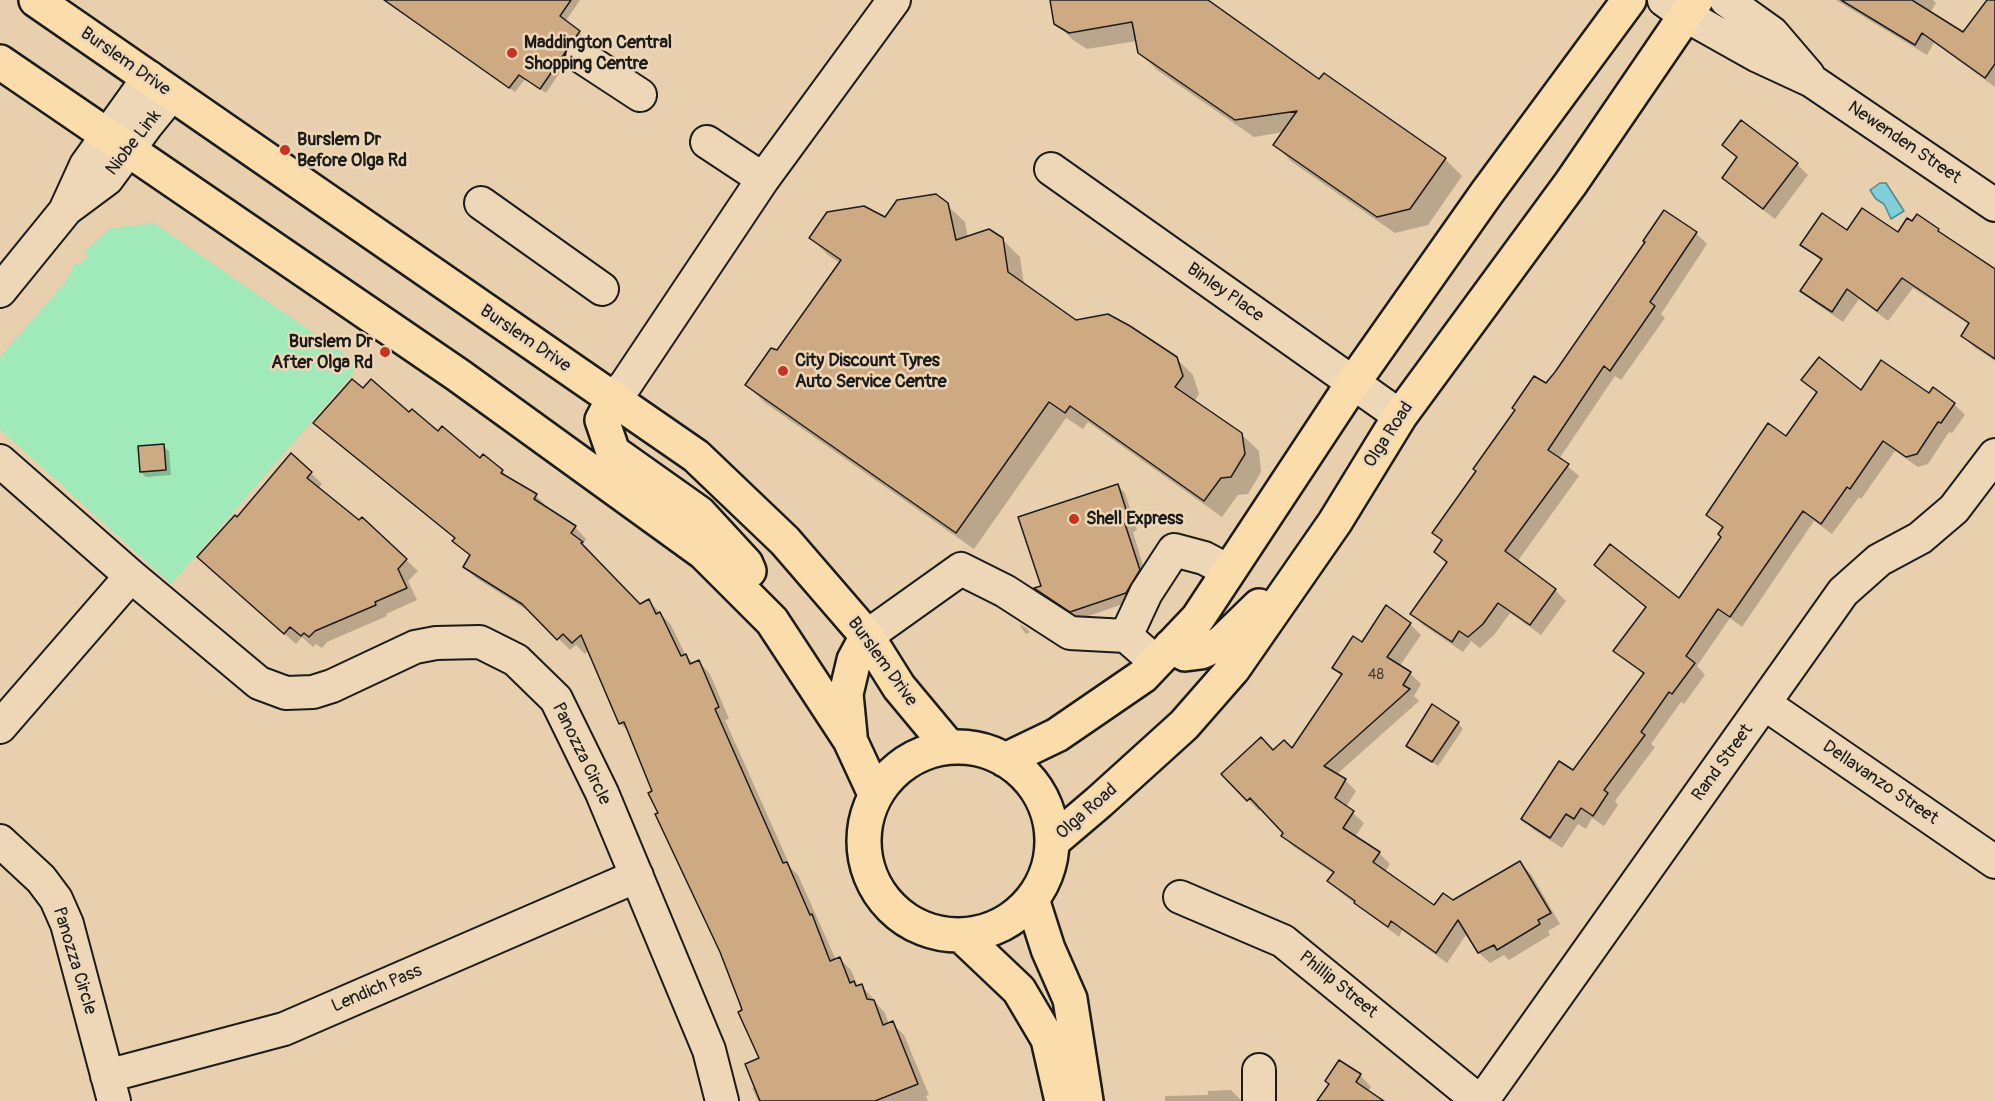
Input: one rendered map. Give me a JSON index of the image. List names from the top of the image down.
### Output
{
  "streets": {
    "main road": ["Burslem Drive", "Olga Road"],
    "street": [
      "Niobe Link",
      "Newenden Street",
      "Binley Place",
      "Panozza Circle",
      "Rand Street",
      "Dellavanzo Street",
      "Phillip Street",
      "Lendich Pass"
    ]
  },
  "crossings": [
    ["Burslem Drive", "Niobe Link"],
    ["Burslem Drive", "Olga Road"],
    ["Newenden Street", "Olga Road"],
    ["Binley Place", "Olga Road"],
    ["Panozza Circle", "Lendich Pass"],
    ["Rand Street", "Dellavanzo Street"],
    ["Rand Street", "Phillip Street"]
  ],
  "places": [
    "Maddington Central Shopping Centre",
    "Burslem Dr Before Olga Rd",
    "Burslem Dr After Olga Rd",
    "City Discount Tyres Auto Service Centre",
    "Shell Express"
  ],
  "house_numbers": ["48"]
}
